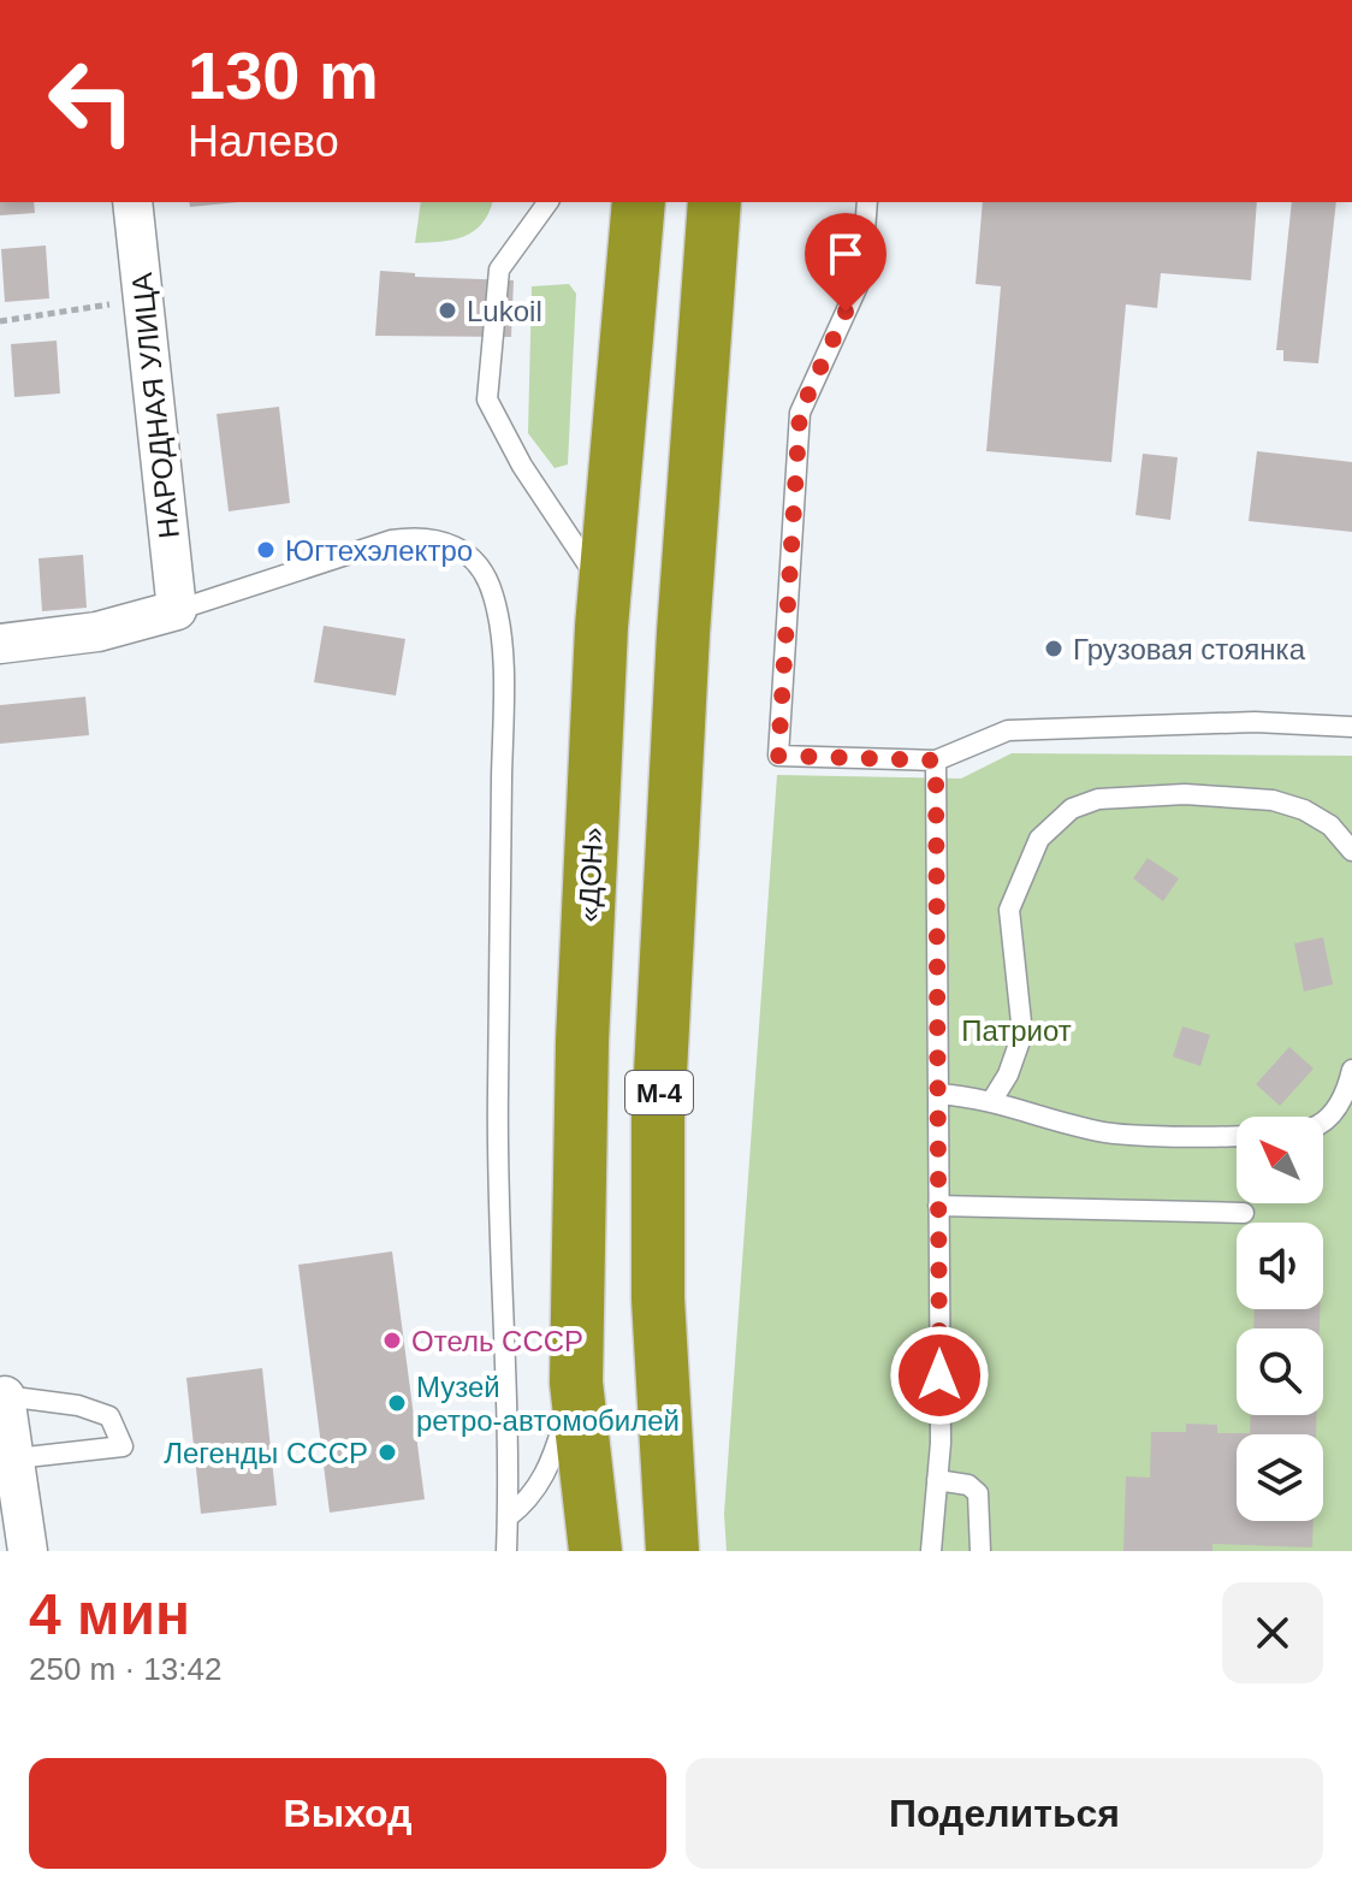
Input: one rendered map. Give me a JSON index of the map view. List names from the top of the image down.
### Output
{
  "streets": {
    "highway": ["«ДОН»", "М-4"],
    "street": ["НАРОДНАЯ УЛИЦА"]
  },
  "parks": ["Патриот"],
  "places": [
    "Lukoil",
    "Югтехэлектро",
    "Грузовая стоянка",
    "Отель СССР",
    "Музей ретро-автомобилей",
    "Легенды СССР"
  ],
  "north": "top left",
  "page": {
    "turn": ["130 m", "Налево"],
    "heading": ["4 мин", "250 m · 13:42"],
    "buttons": ["Выход", "Поделиться"]
  }
}
